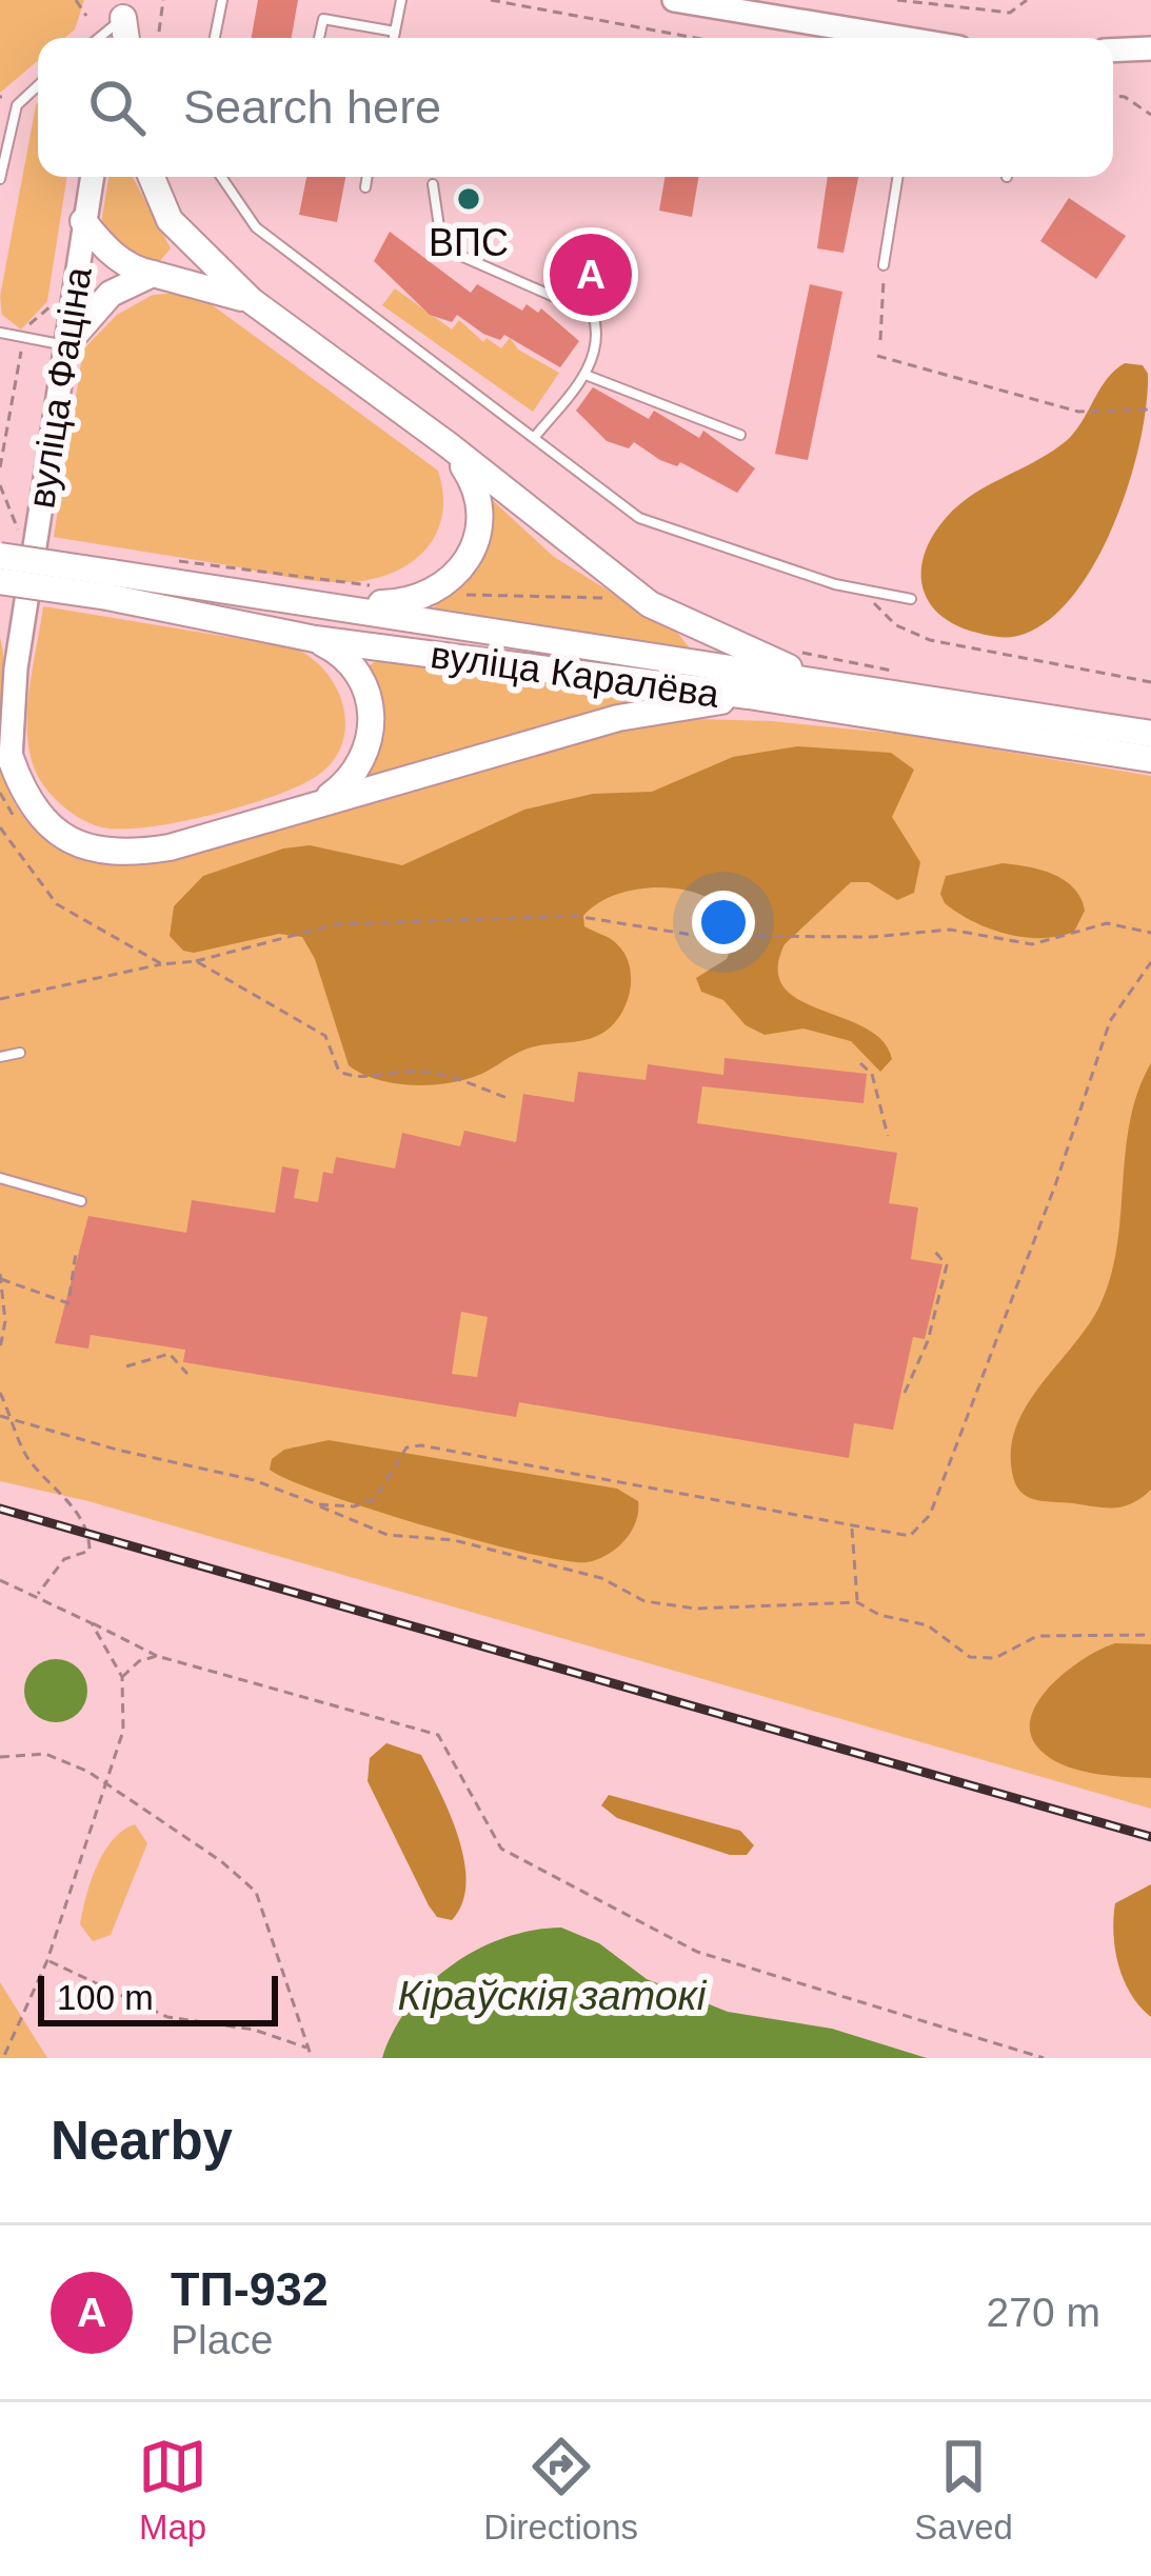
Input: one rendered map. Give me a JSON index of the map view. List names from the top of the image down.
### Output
{
  "streets": {
    "main road": ["вуліца Фаціна", "вуліца Каралёва"]
  },
  "water": ["Кіраўскія затокі"],
  "places": ["ВПС"],
  "scale_bar": "100 m",
  "page": {
    "search": "Search here",
    "pins": "A",
    "scale": "100 m",
    "heading": "Nearby",
    "list": [
      {
        "mark": "A",
        "name": "ТП-932",
        "note": "Place",
        "value": "270 m"
      }
    ],
    "nav": ["Map", "Directions", "Saved"]
  }
}
